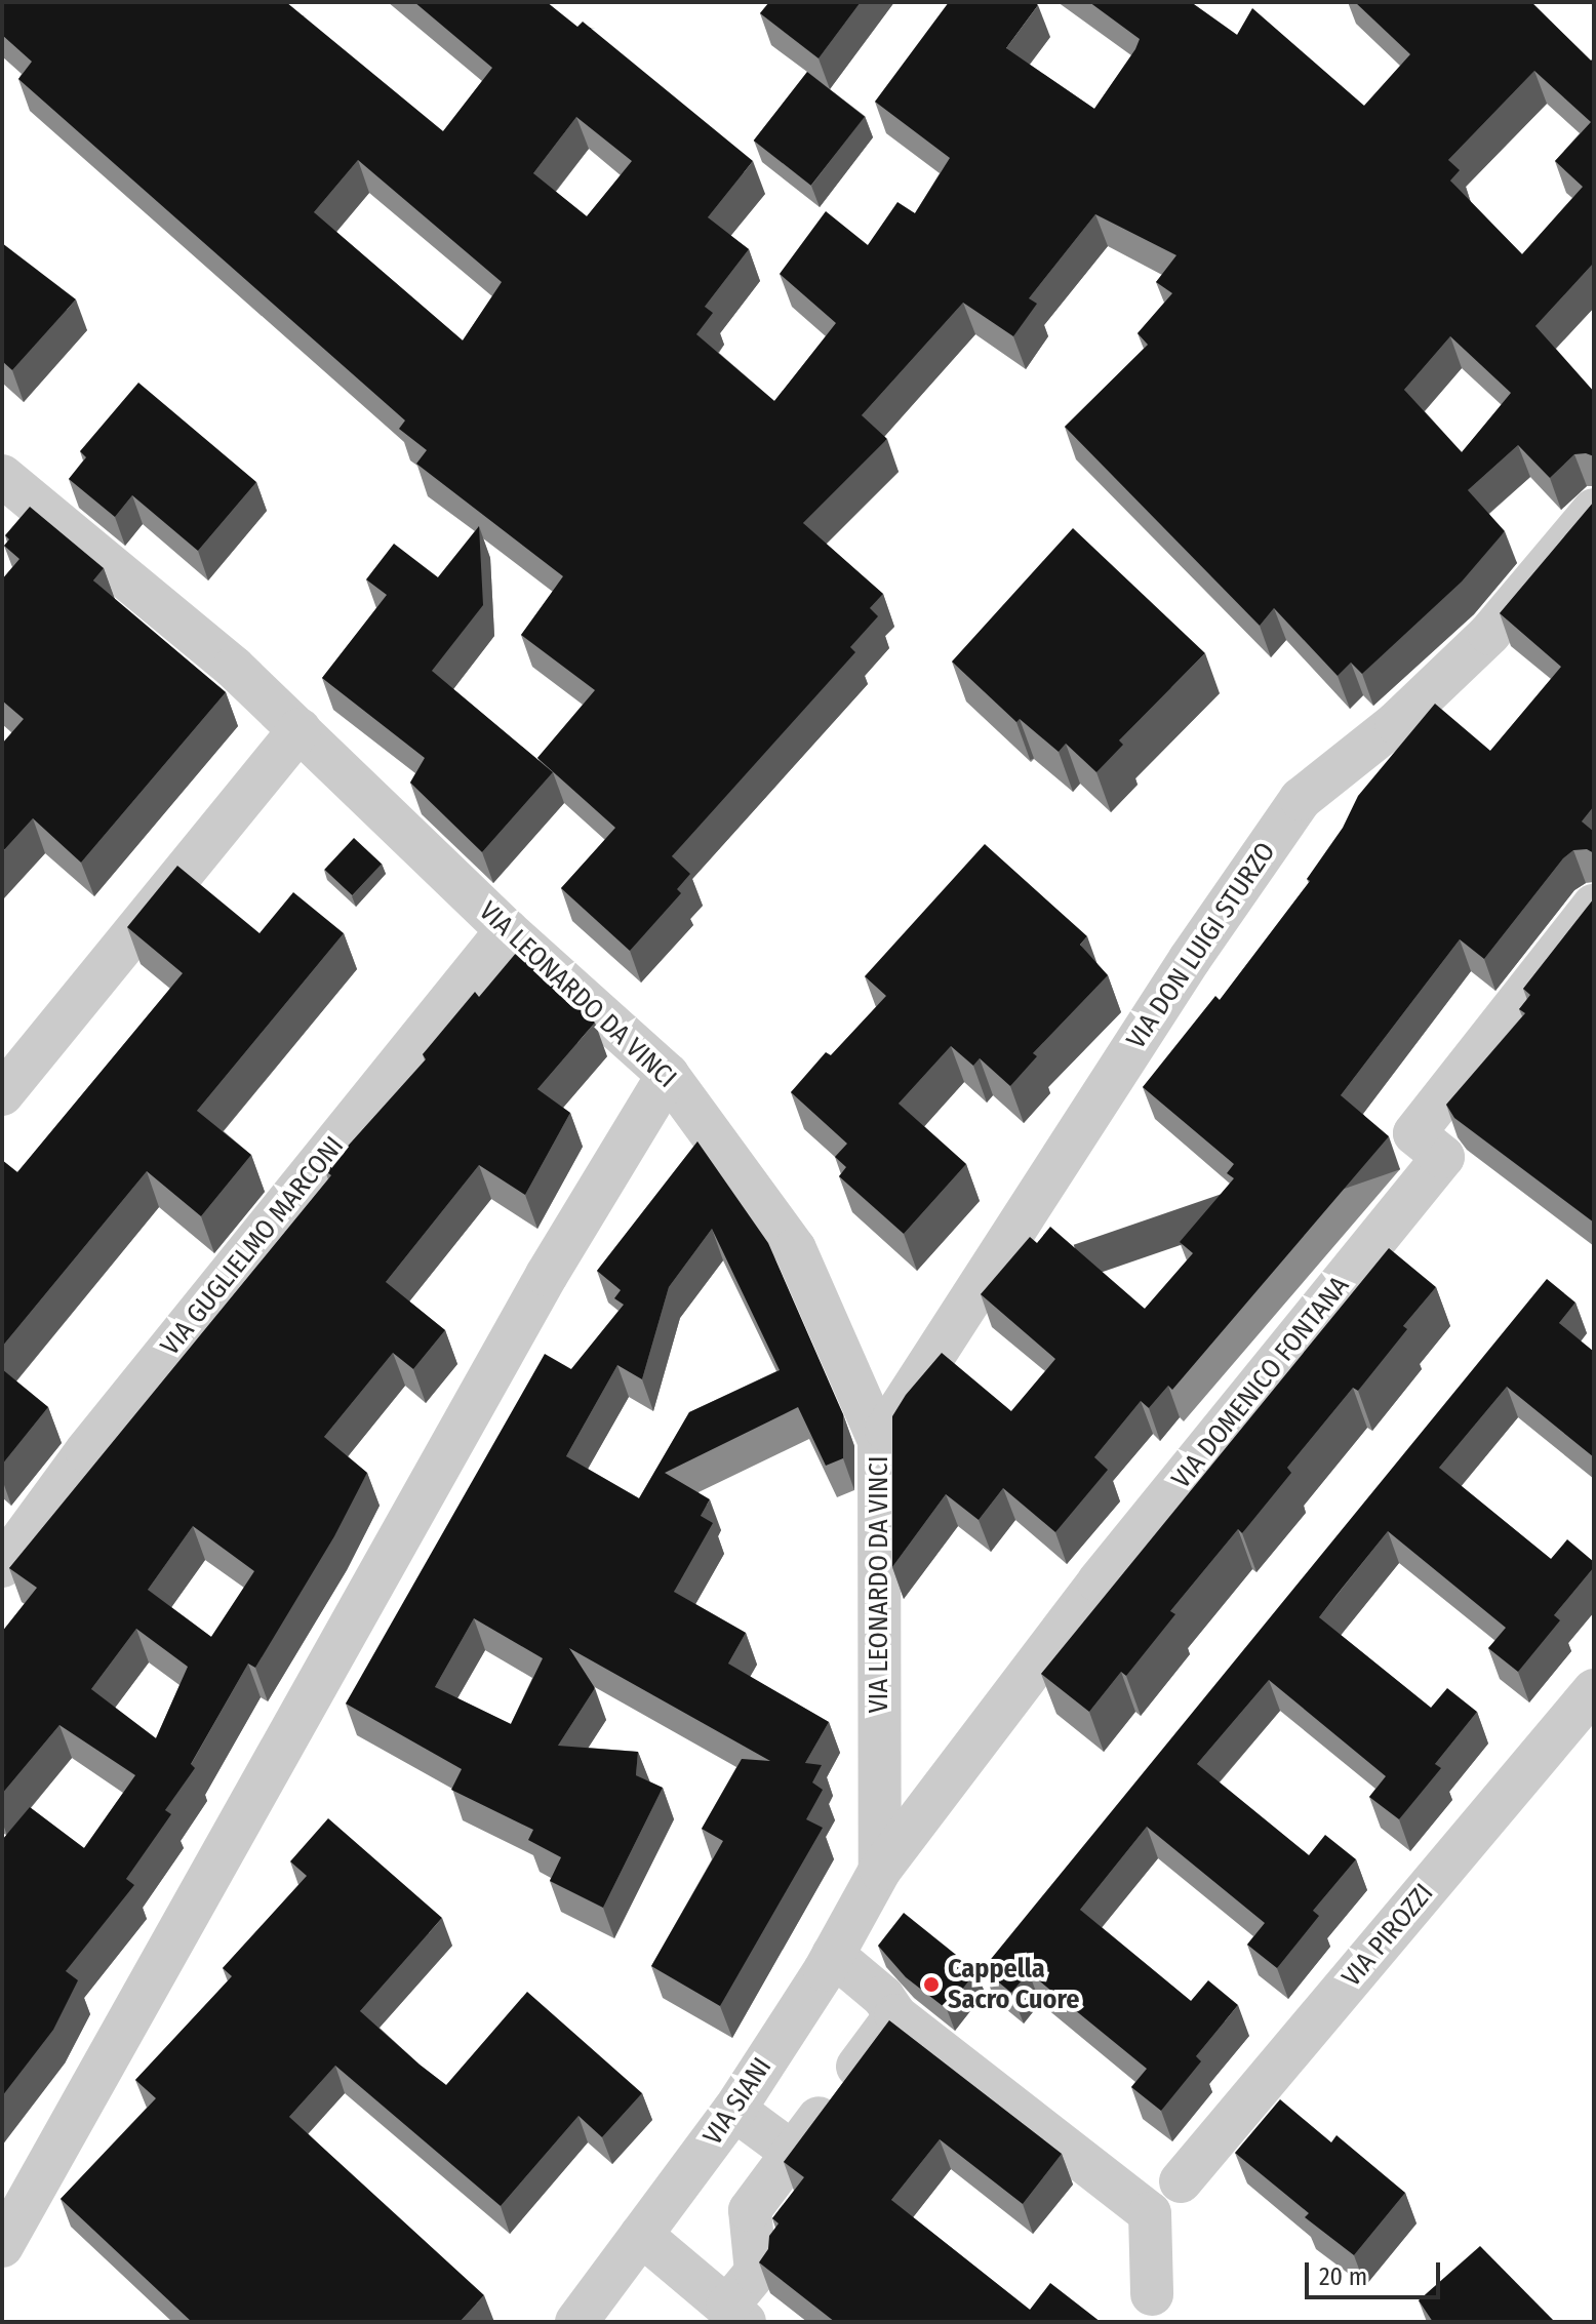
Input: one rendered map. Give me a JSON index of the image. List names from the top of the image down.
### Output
{
  "streets": {
    "street": [
      "VIA DON LUIGI STURZO",
      "VIA LEONARDO DA VINCI",
      "VIA GUGLIELMO MARCONI",
      "VIA DOMENICO FONTANA",
      "VIA PIROZZI",
      "VIA SIANI"
    ]
  },
  "crossings": [
    ["VIA DON LUIGI STURZO", "VIA LEONARDO DA VINCI"],
    ["VIA LEONARDO DA VINCI", "VIA GUGLIELMO MARCONI"],
    ["VIA LEONARDO DA VINCI", "VIA DOMENICO FONTANA"],
    ["VIA LEONARDO DA VINCI", "VIA SIANI"],
    ["VIA DOMENICO FONTANA", "VIA SIANI"]
  ],
  "places": ["Cappella Sacro Cuore"],
  "scale_bar": "20 m"
}
